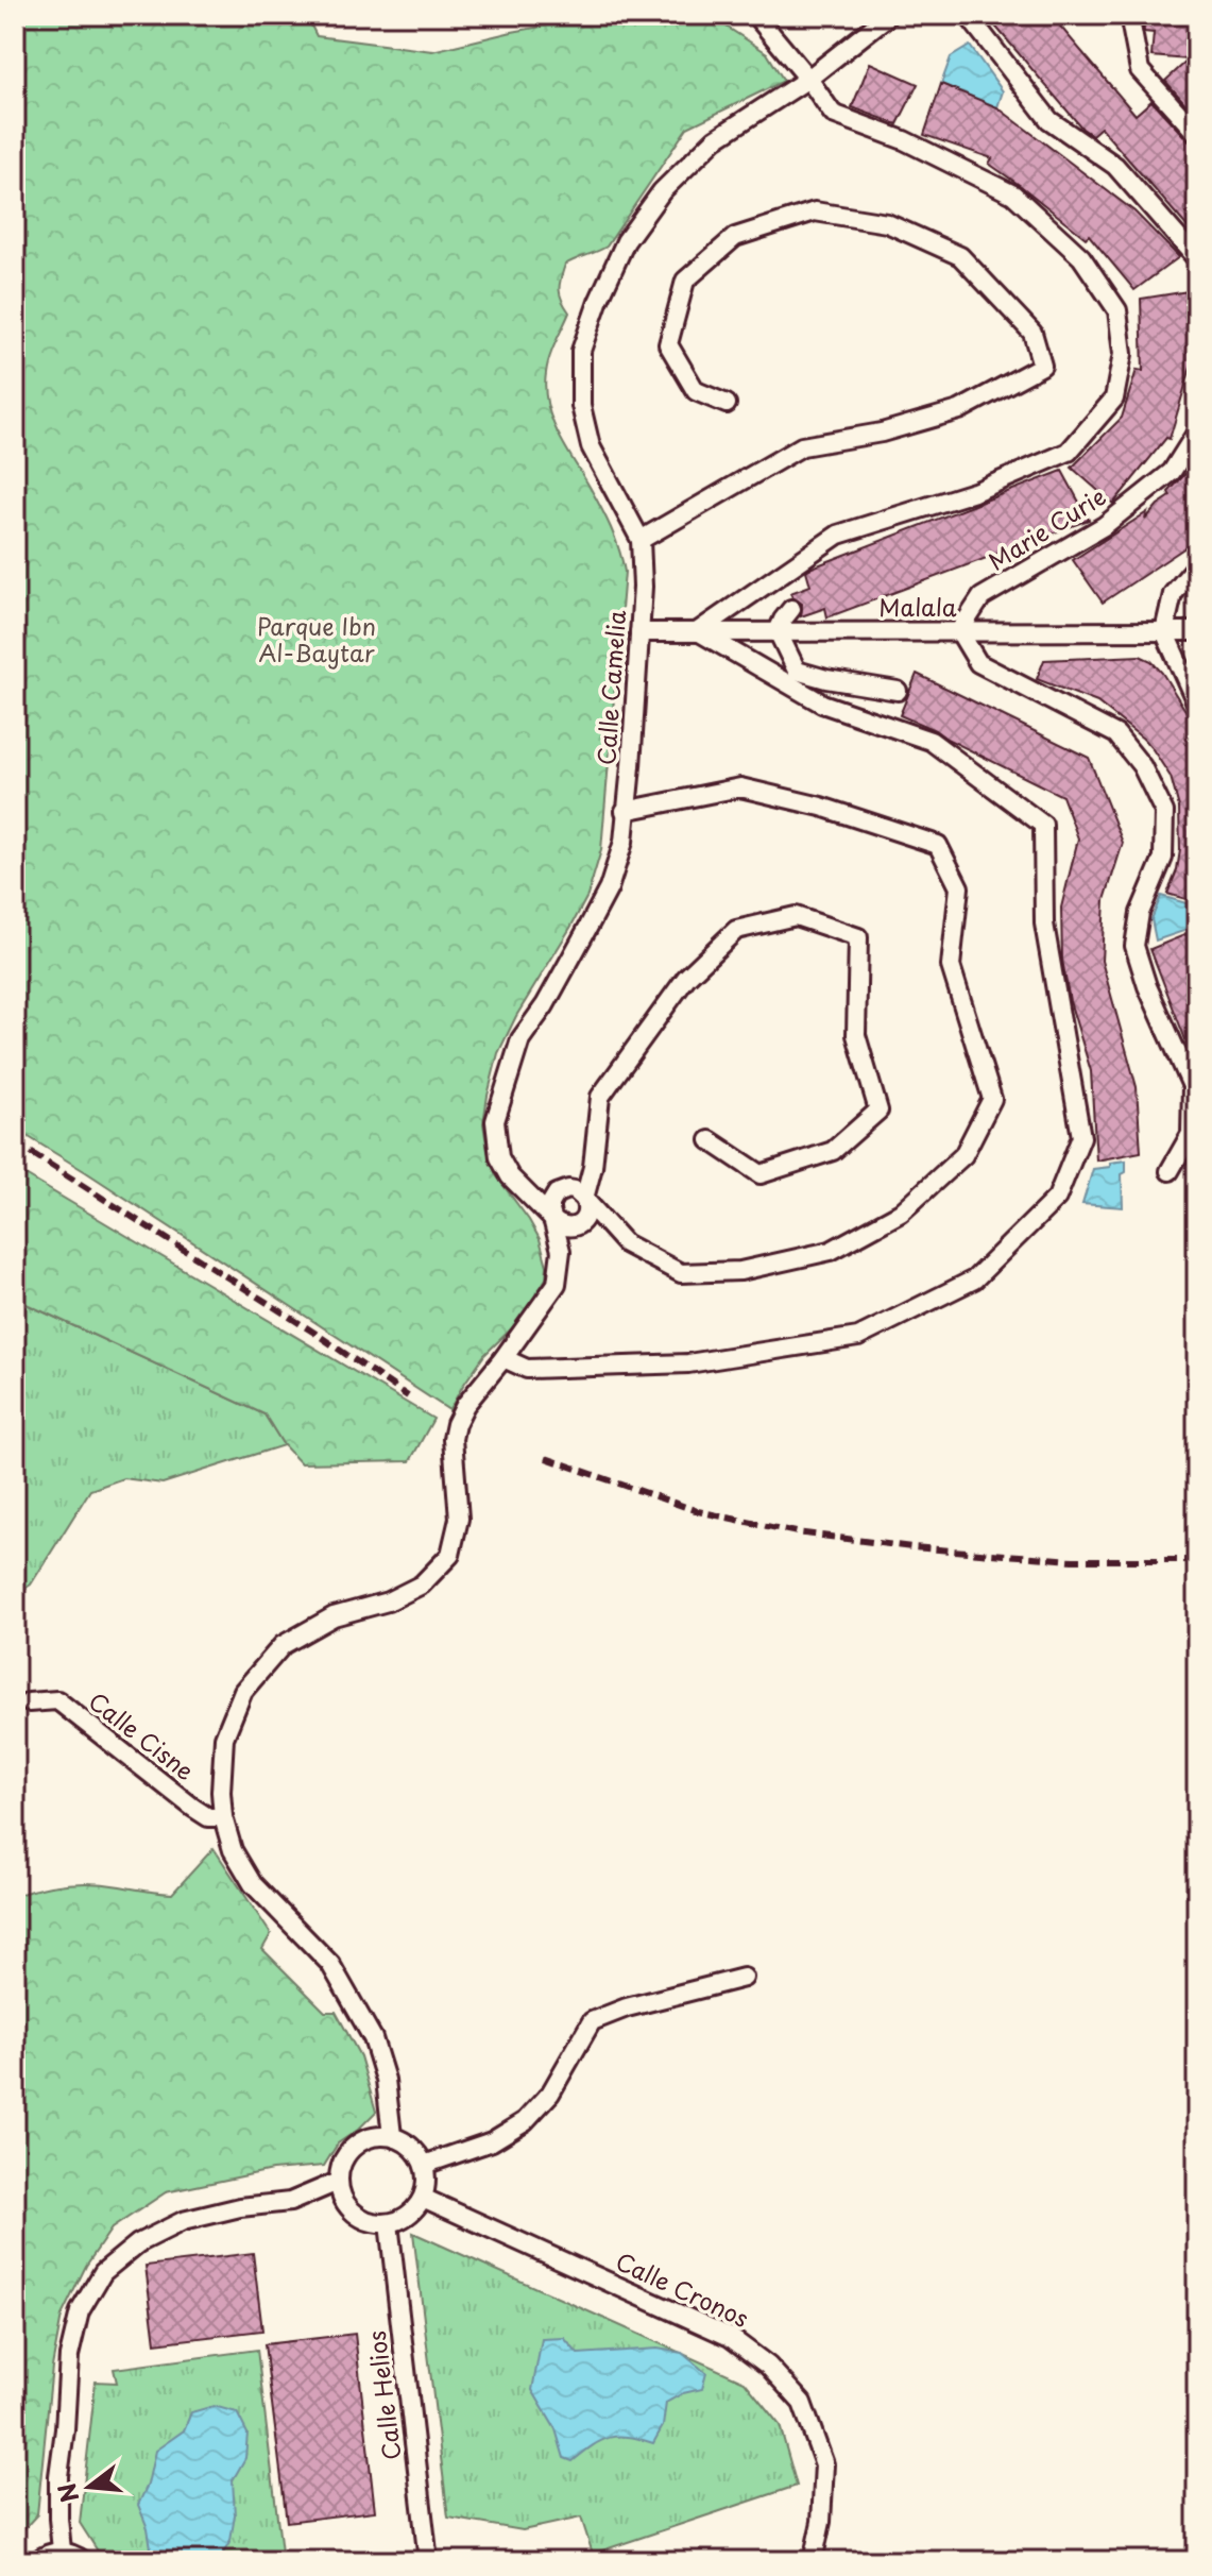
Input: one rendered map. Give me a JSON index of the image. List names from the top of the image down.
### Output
{
  "streets": {
    "street": [
      "Marie Curie",
      "Malala",
      "Calle Camelia",
      "Calle Cisne",
      "Calle Cronos",
      "Calle Helios"
    ]
  },
  "crossings": [
    ["Marie Curie", "Malala"],
    ["Malala", "Calle Camelia"],
    ["Calle Cronos", "Calle Helios"]
  ],
  "parks": ["Parque Ibn Al-Baytar"],
  "north": "left"
}
